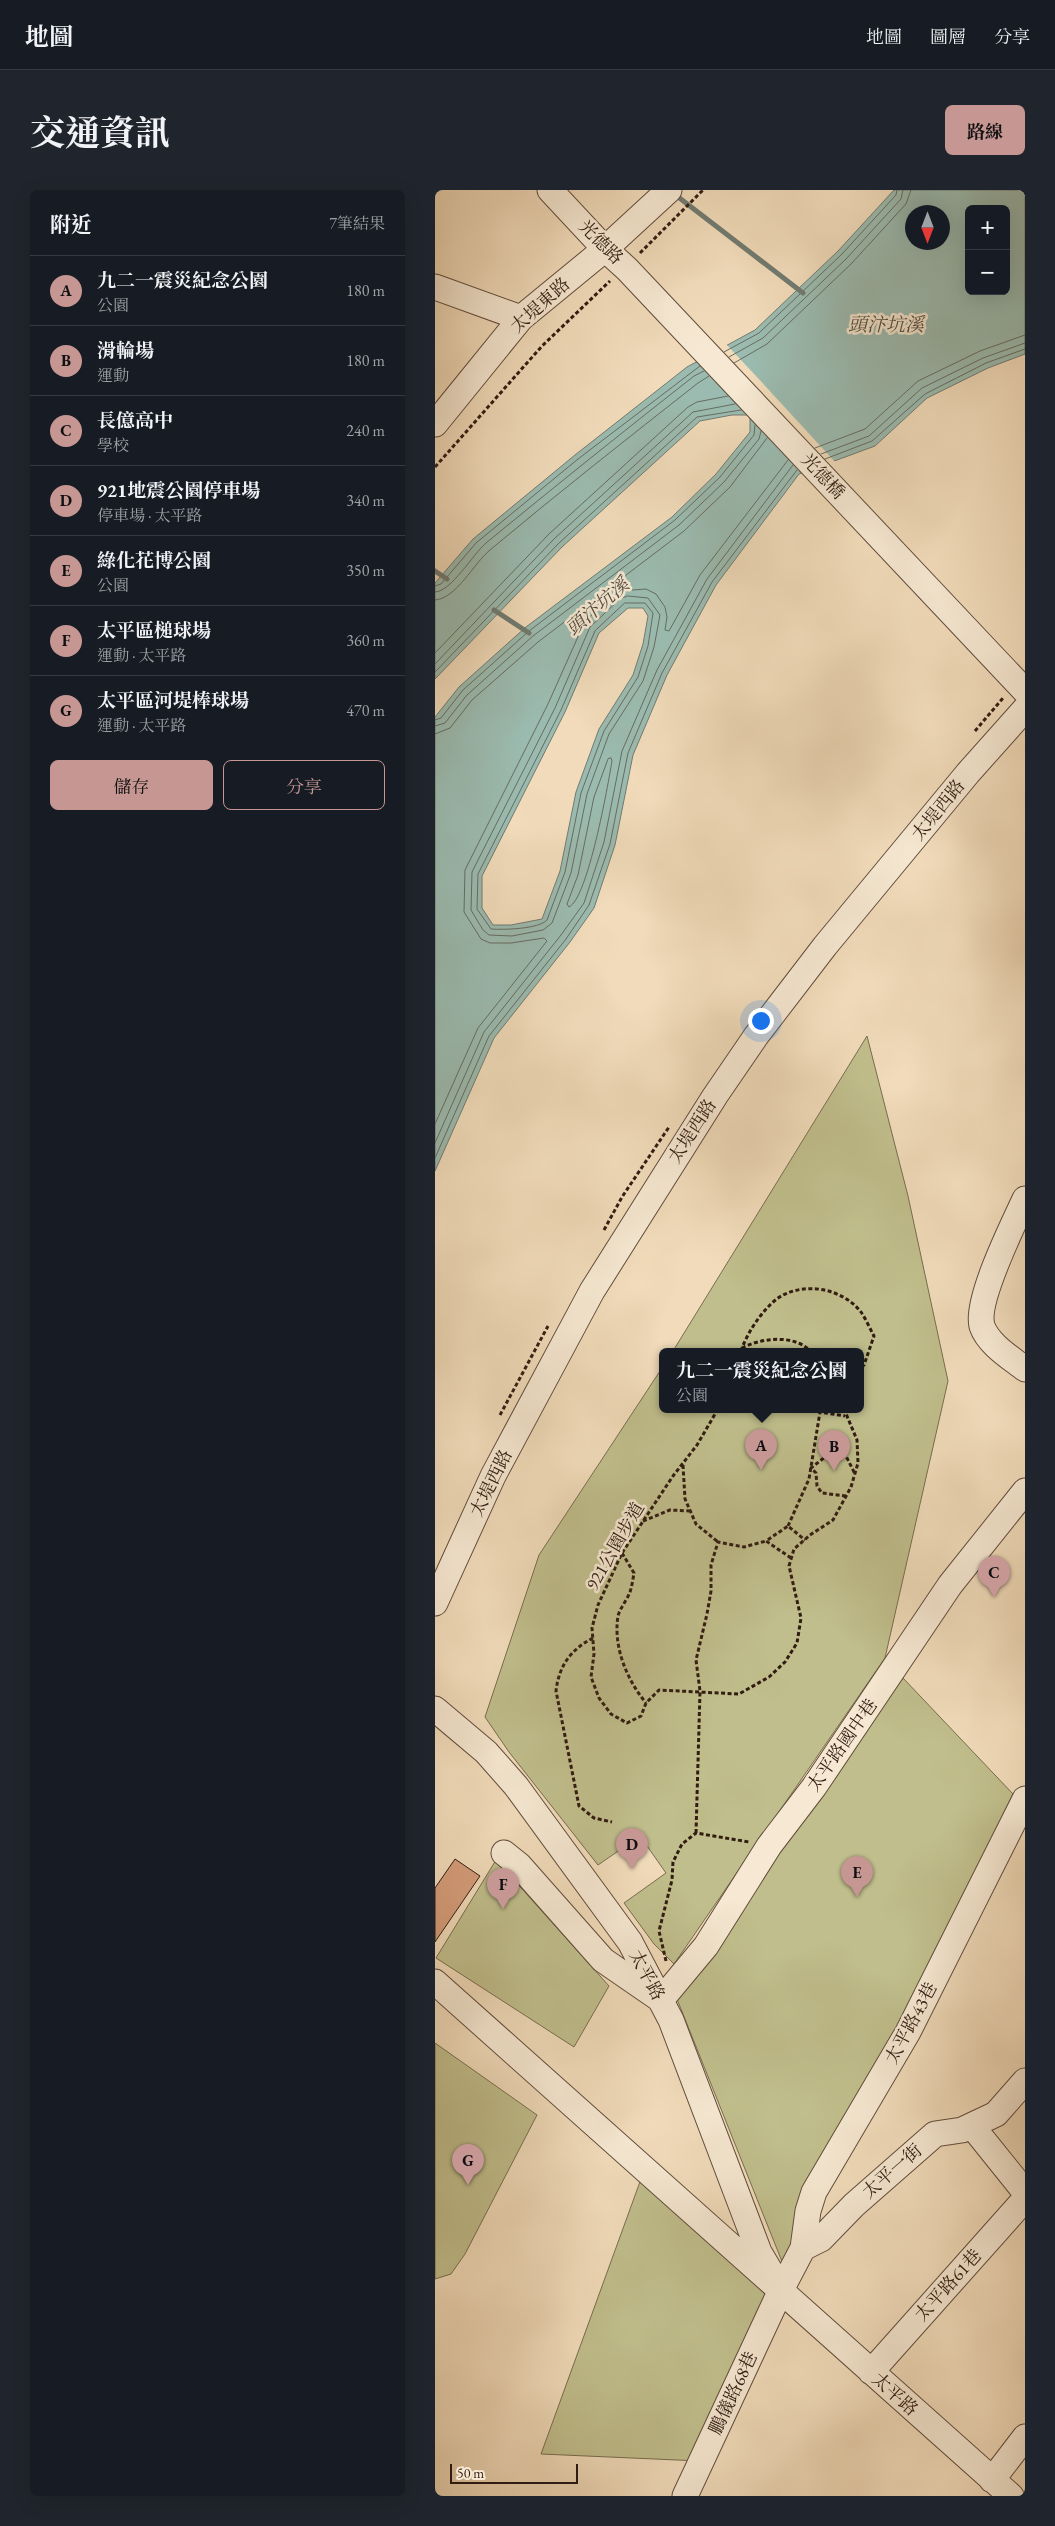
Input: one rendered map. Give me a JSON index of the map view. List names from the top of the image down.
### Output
{
  "streets": {
    "street": [
      "光德路",
      "太堤東路",
      "光德橋",
      "太堤西路",
      "太平路國中巷",
      "太平路",
      "太平路43巷",
      "太平一街",
      "太平路61巷",
      "鵬儀路68巷"
    ],
    "path": ["921公園步道"]
  },
  "crossings": [
    ["光德路", "太堤東路"],
    ["光德路", "光德橋"],
    ["太平路國中巷", "太平路"],
    ["太平路", "太平路61巷"],
    ["太平路", "鵬儀路68巷"],
    ["太平路43巷", "太平一街"]
  ],
  "water": ["頭汴坑溪"],
  "scale_bar": "50 m",
  "north": "bottom",
  "page": {
    "header": "地圖",
    "nav": ["地圖", "圖層", "分享"],
    "title": "交通資訊",
    "buttons": [
      "路線",
      ["儲存", "分享"]
    ],
    "heading": ["附近", "7筆結果"],
    "map_buttons": ["+", "−"],
    "list": [
      {
        "mark": "A",
        "name": "九二一震災紀念公園",
        "note": "公園",
        "value": "180 m"
      },
      {
        "mark": "B",
        "name": "滑輪場",
        "note": "運動",
        "value": "180 m"
      },
      {
        "mark": "C",
        "name": "長億高中",
        "note": "學校",
        "value": "240 m"
      },
      {
        "mark": "D",
        "name": "921地震公園停車場",
        "note": "停車場 · 太平路",
        "value": "340 m"
      },
      {
        "mark": "E",
        "name": "綠化花博公園",
        "note": "公園",
        "value": "350 m"
      },
      {
        "mark": "F",
        "name": "太平區槌球場",
        "note": "運動 · 太平路",
        "value": "360 m"
      },
      {
        "mark": "G",
        "name": "太平區河堤棒球場",
        "note": "運動 · 太平路",
        "value": "470 m"
      }
    ],
    "popup": ["九二一震災紀念公園", "公園"],
    "pins": [
      "A",
      "B",
      "C",
      "D",
      "E",
      "F",
      "G"
    ],
    "scale": "50 m"
  }
}
